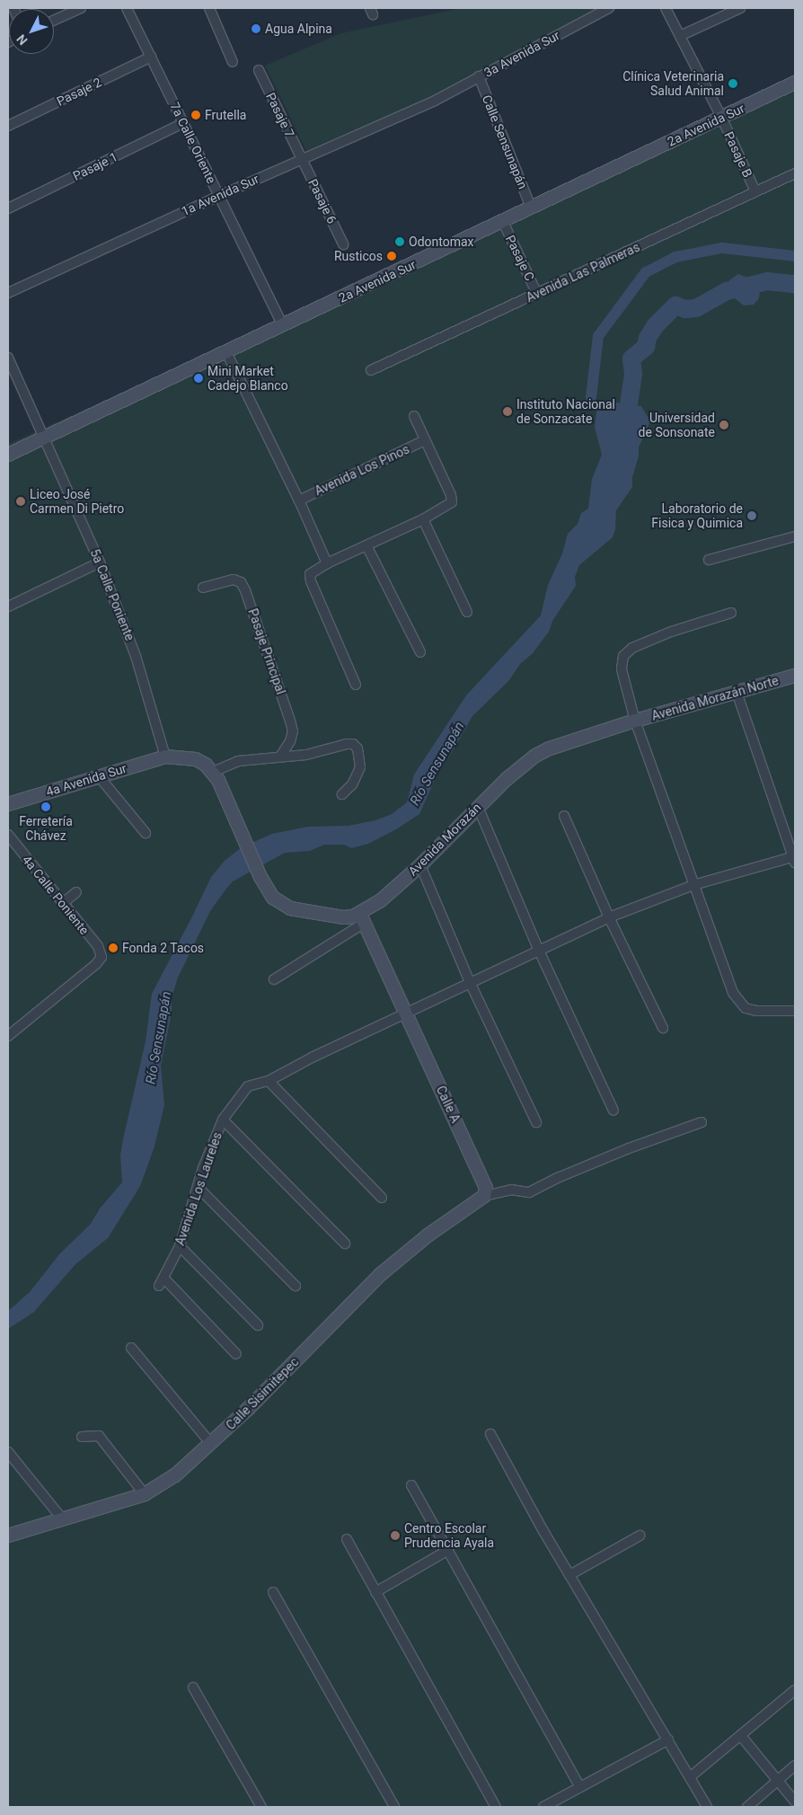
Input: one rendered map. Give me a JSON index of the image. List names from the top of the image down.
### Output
{
  "streets": {
    "street": [
      "3a Avenida Sur",
      "Pasaje 2",
      "Pasaje 7",
      "2a Avenida Sur",
      "Calle Sensunapán",
      "7a Calle Oriente",
      "Pasaje B",
      "Pasaje 1",
      "1a Avenida Sur",
      "Pasaje 6",
      "Pasaje C",
      "Avenida Las Palmeras",
      "Avenida Los Pinos",
      "5a Calle Poniente",
      "Pasaje Principal",
      "Avenida Morazán Norte",
      "4a Avenida Sur",
      "Avenida Morazán",
      "4a Calle Poniente",
      "Calle A",
      "Avenida Los Laureles",
      "Calle Sisimitepec"
    ]
  },
  "crossings": [
    ["3a Avenida Sur", "Calle Sensunapán"],
    ["3a Avenida Sur", "1a Avenida Sur"],
    ["Pasaje 2", "7a Calle Oriente"],
    ["Pasaje 7", "1a Avenida Sur"],
    ["Pasaje 7", "Pasaje 6"],
    ["2a Avenida Sur", "Calle Sensunapán"],
    ["2a Avenida Sur", "7a Calle Oriente"],
    ["2a Avenida Sur", "Pasaje B"],
    ["2a Avenida Sur", "Pasaje C"],
    ["2a Avenida Sur", "5a Calle Poniente"],
    ["7a Calle Oriente", "Pasaje 1"],
    ["7a Calle Oriente", "1a Avenida Sur"],
    ["Pasaje B", "Avenida Las Palmeras"],
    ["1a Avenida Sur", "Pasaje 6"],
    ["Pasaje C", "Avenida Las Palmeras"],
    ["5a Calle Poniente", "4a Avenida Sur"],
    ["Avenida Morazán Norte", "Avenida Morazán"],
    ["Avenida Morazán", "Calle A"],
    ["Calle A", "Avenida Los Laureles"],
    ["Calle A", "Calle Sisimitepec"]
  ],
  "water": ["Río Sensunapán"],
  "places": [
    "Agua Alpina",
    "Clínica Veterinaria Salud Animal",
    "Frutella",
    "Odontomax",
    "Rusticos",
    "Mini Market Cadejo Blanco",
    "Instituto Nacional de Sonzacate",
    "Universidad de Sonsonate",
    "Liceo José Carmen Di Pietro",
    "Laboratorio de Fisica y Quimica",
    "Ferretería Chávez",
    "Fonda 2 Tacos",
    "Centro Escolar Prudencia Ayala"
  ],
  "north": "bottom left"
}
